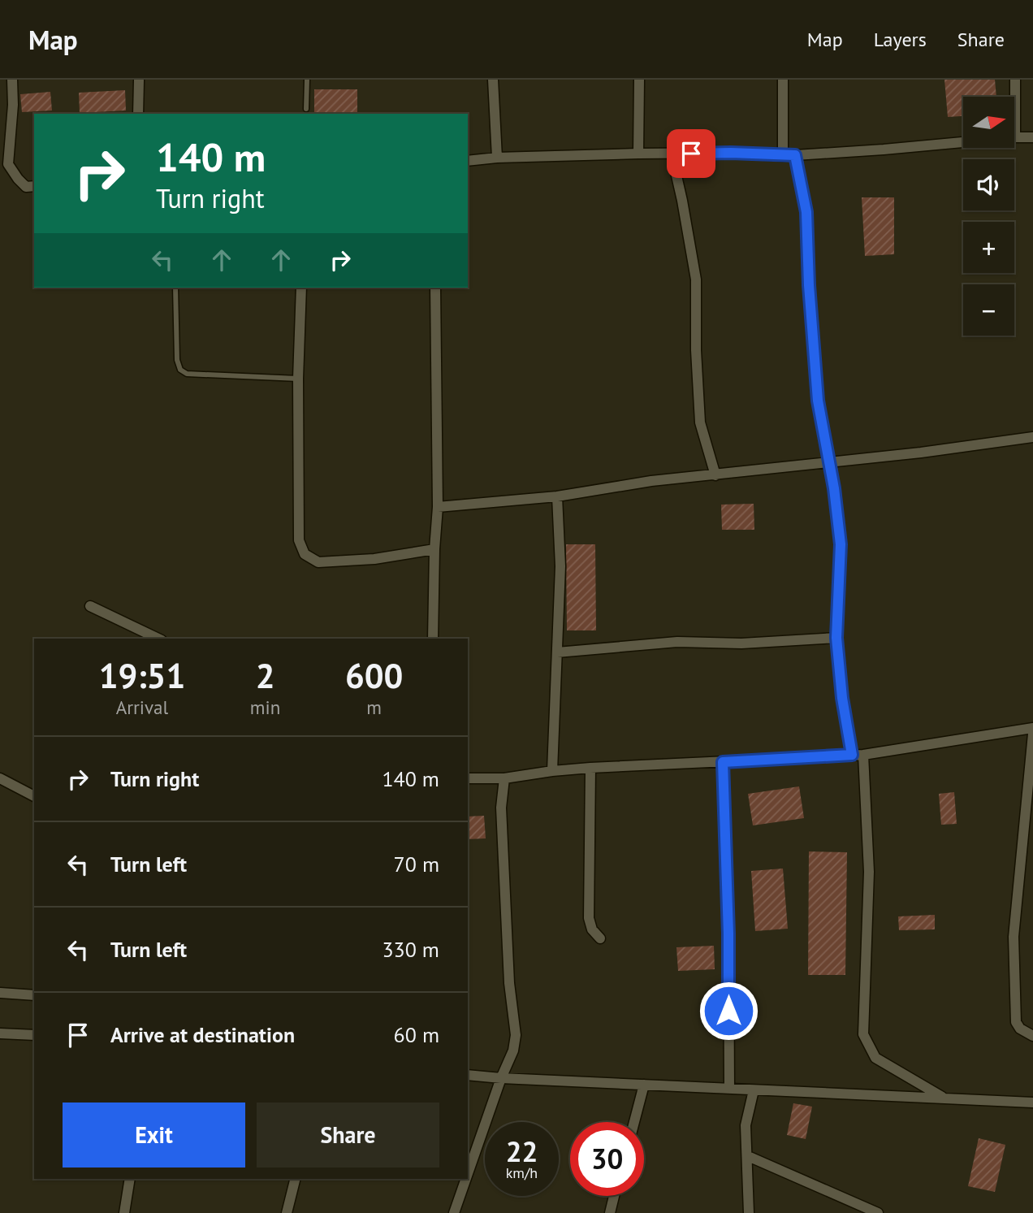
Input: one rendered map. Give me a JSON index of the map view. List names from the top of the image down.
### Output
{
  "north": "right",
  "page": {
    "header": "Map",
    "nav": ["Map", "Layers", "Share"],
    "map_buttons": ["+", "−"],
    "turn": ["140 m", "Turn right"],
    "eta": [
      "19:51",
      "Arrival",
      "2",
      "min",
      "600",
      "m"
    ],
    "list": [
      {
        "name": "Turn right",
        "value": "140 m"
      },
      {
        "name": "Turn left",
        "value": "70 m"
      },
      {
        "name": "Turn left",
        "value": "330 m"
      },
      {
        "name": "Arrive at destination",
        "value": "60 m"
      }
    ],
    "buttons": ["Exit", "Share"],
    "speed": "22 km/h",
    "limit": "30"
  }
}
